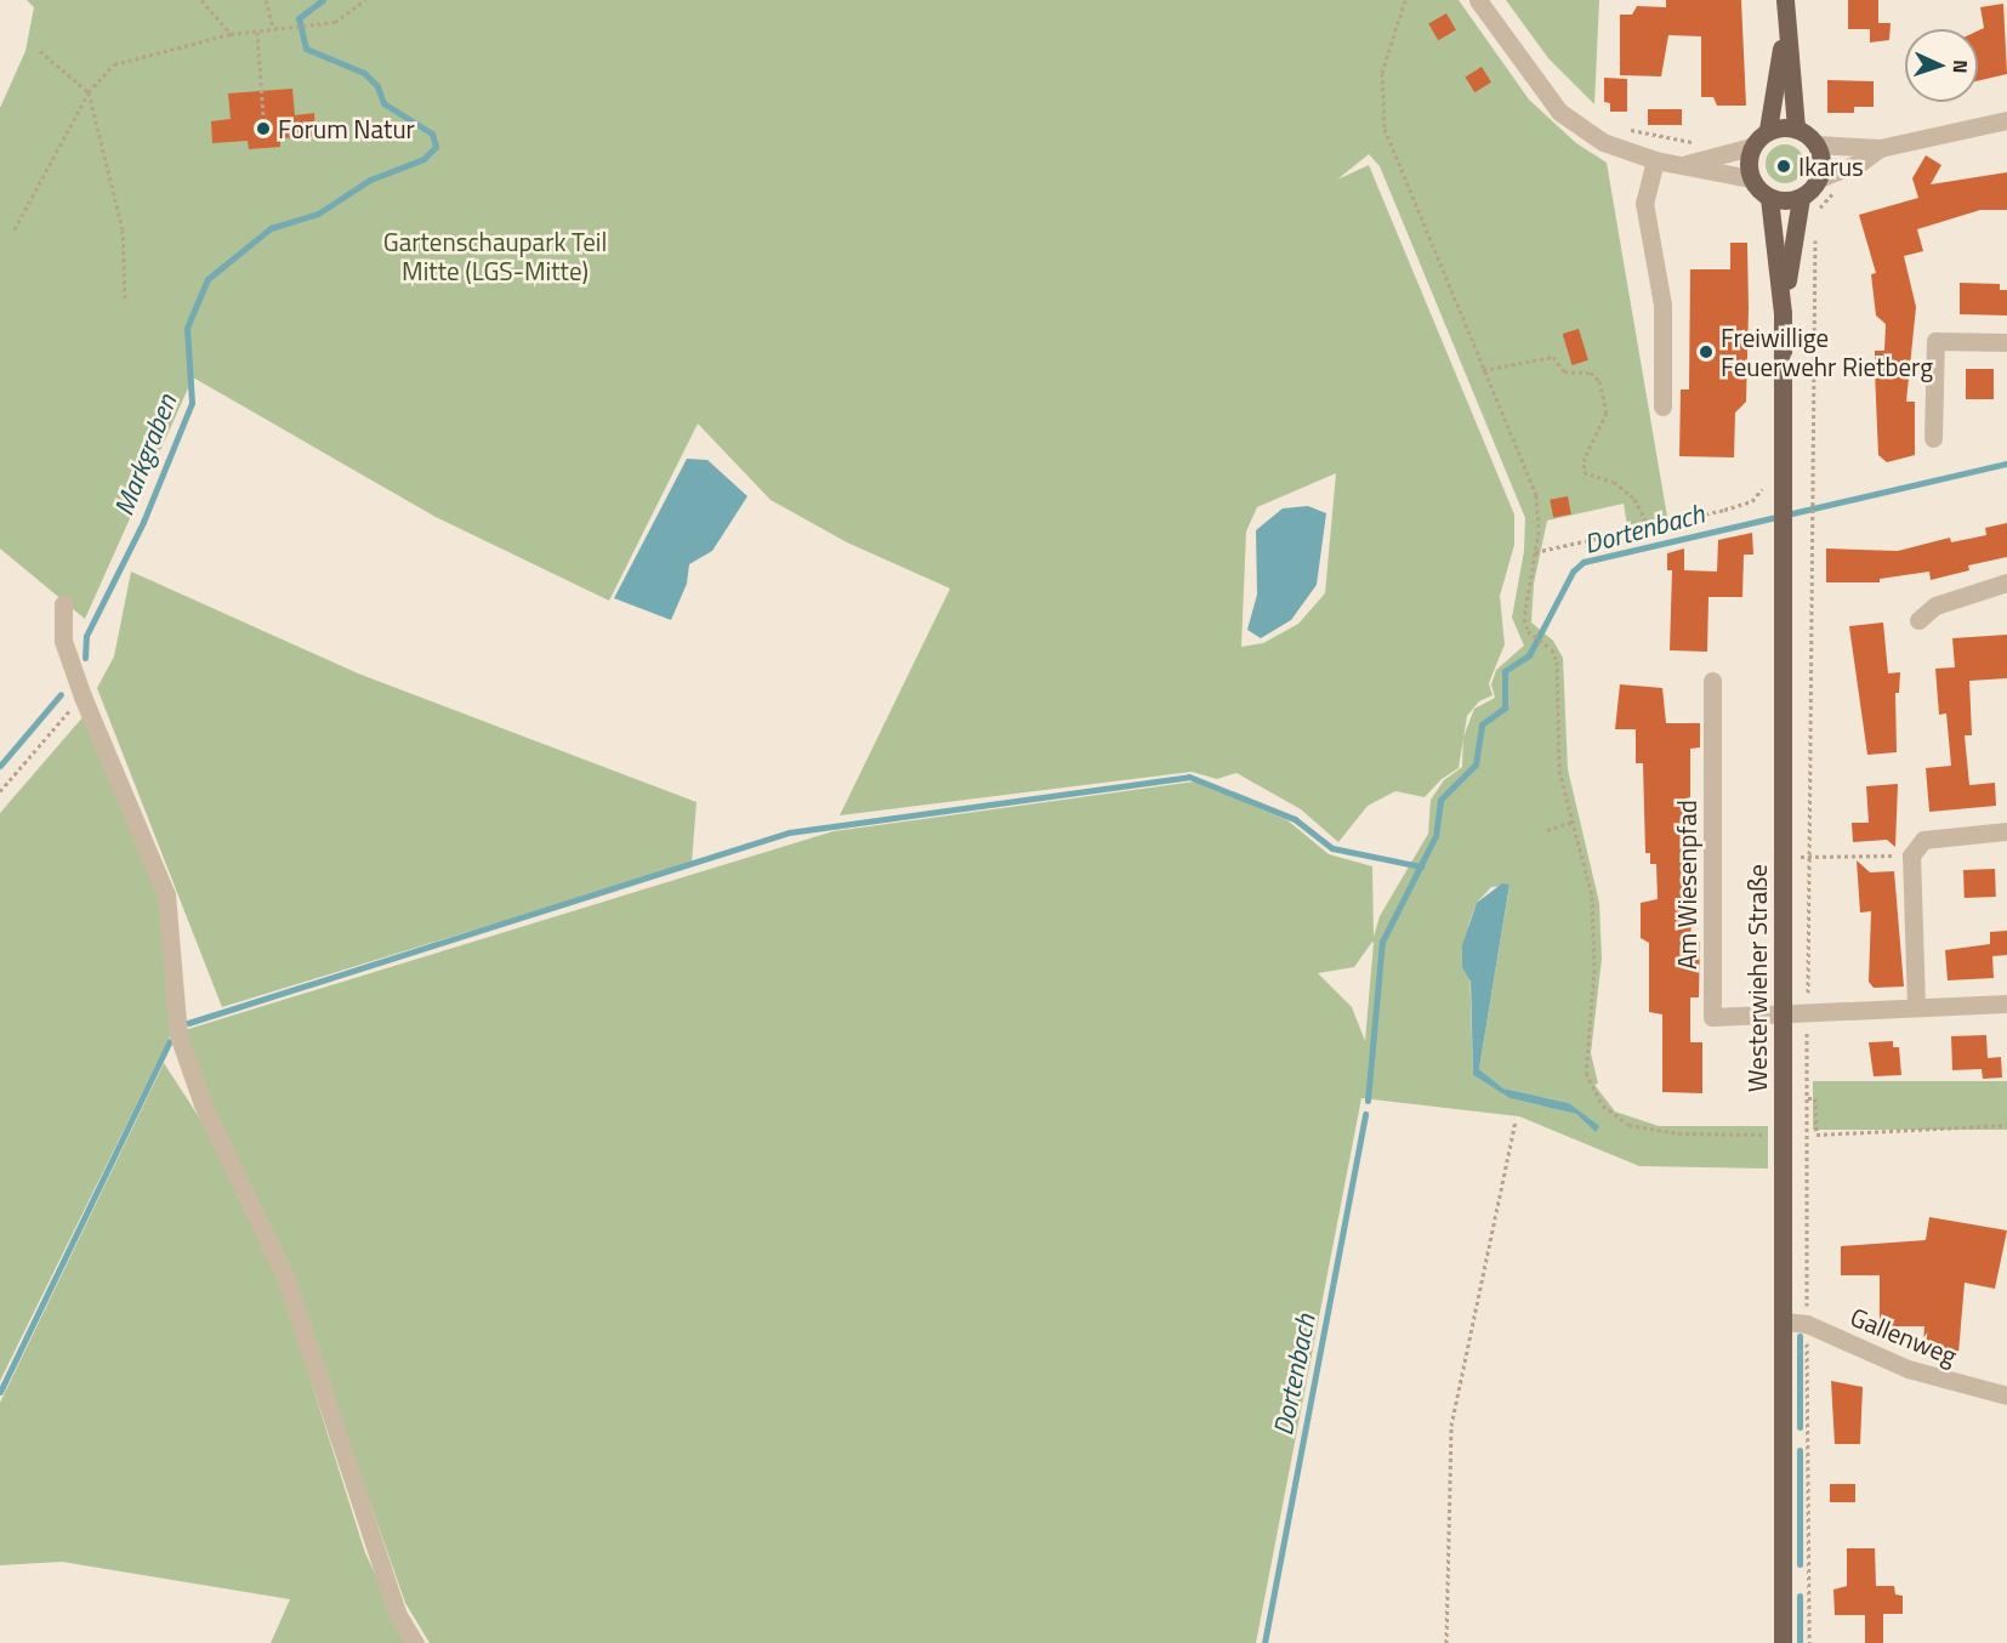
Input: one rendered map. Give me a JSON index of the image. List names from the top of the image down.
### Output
{
  "streets": {
    "main road": ["Westerwieher Straße"],
    "street": ["Am Wiesenpfad", "Gallenweg"]
  },
  "crossings": [
    ["Am Wiesenpfad", "Westerwieher Straße"],
    ["Westerwieher Straße", "Gallenweg"]
  ],
  "water": ["Markgraben", "Dortenbach"],
  "parks": ["Gartenschaupark Teil Mitte (LGS-Mitte)"],
  "places": ["Forum Natur", "Ikarus", "Freiwillige Feuerwehr Rietberg"],
  "north": "right"
}
